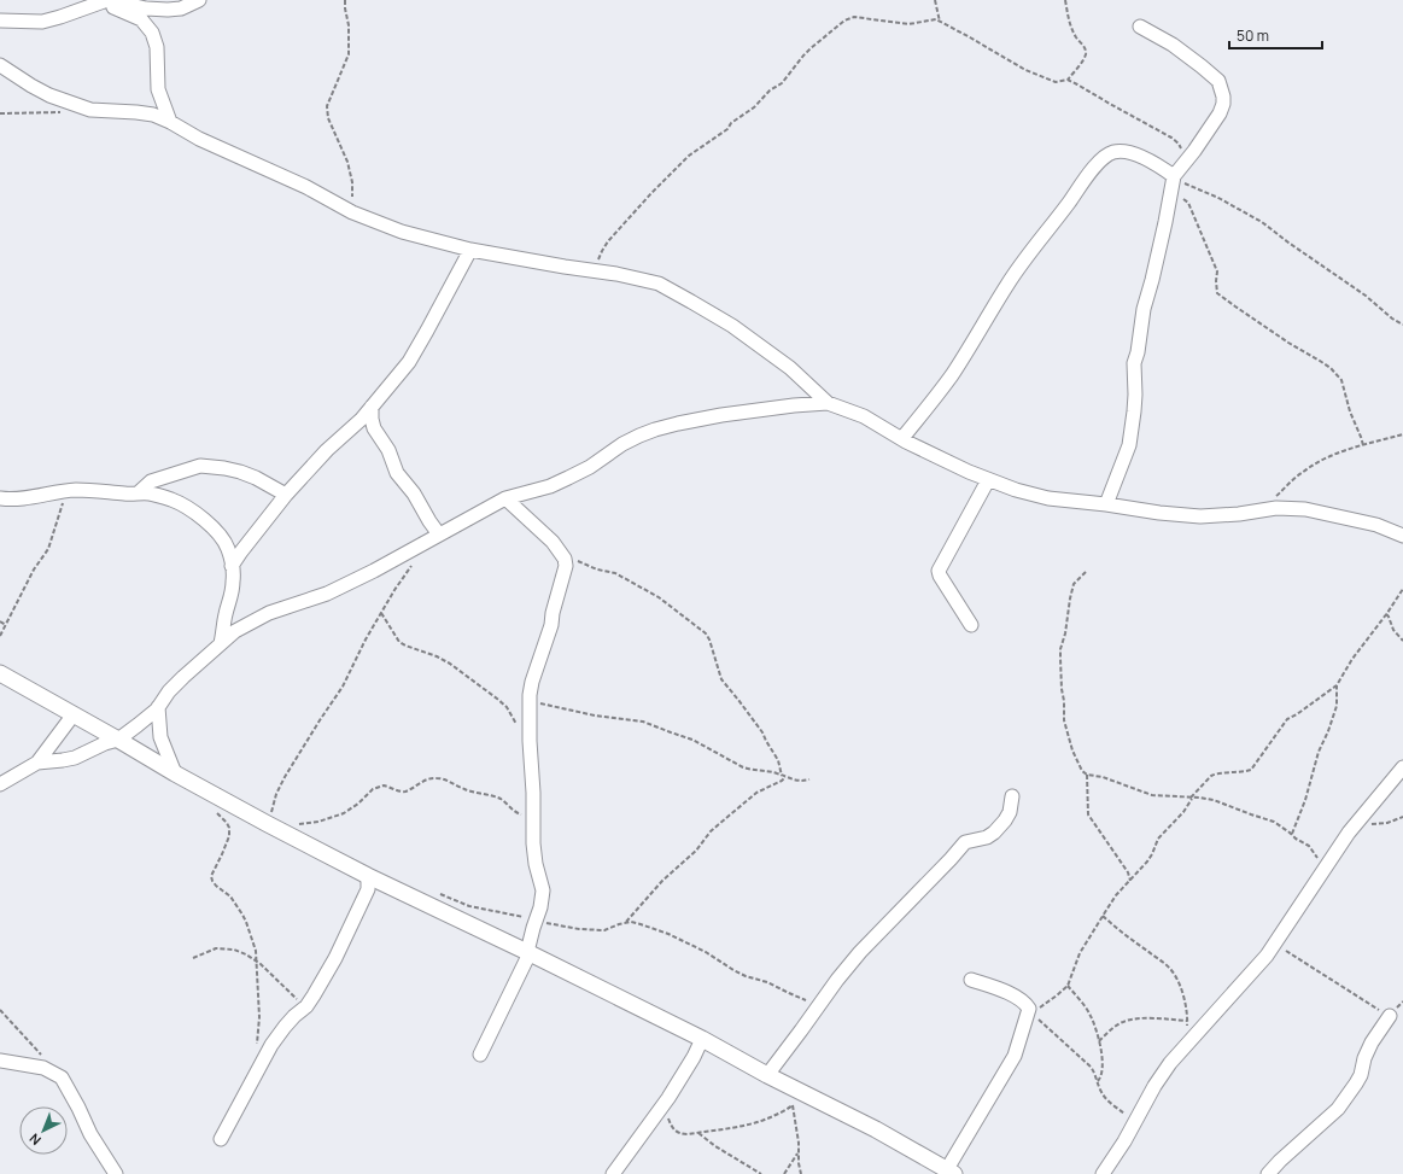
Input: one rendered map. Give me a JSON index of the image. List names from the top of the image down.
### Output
{
  "scale_bar": "50 m",
  "north": "bottom left"
}
